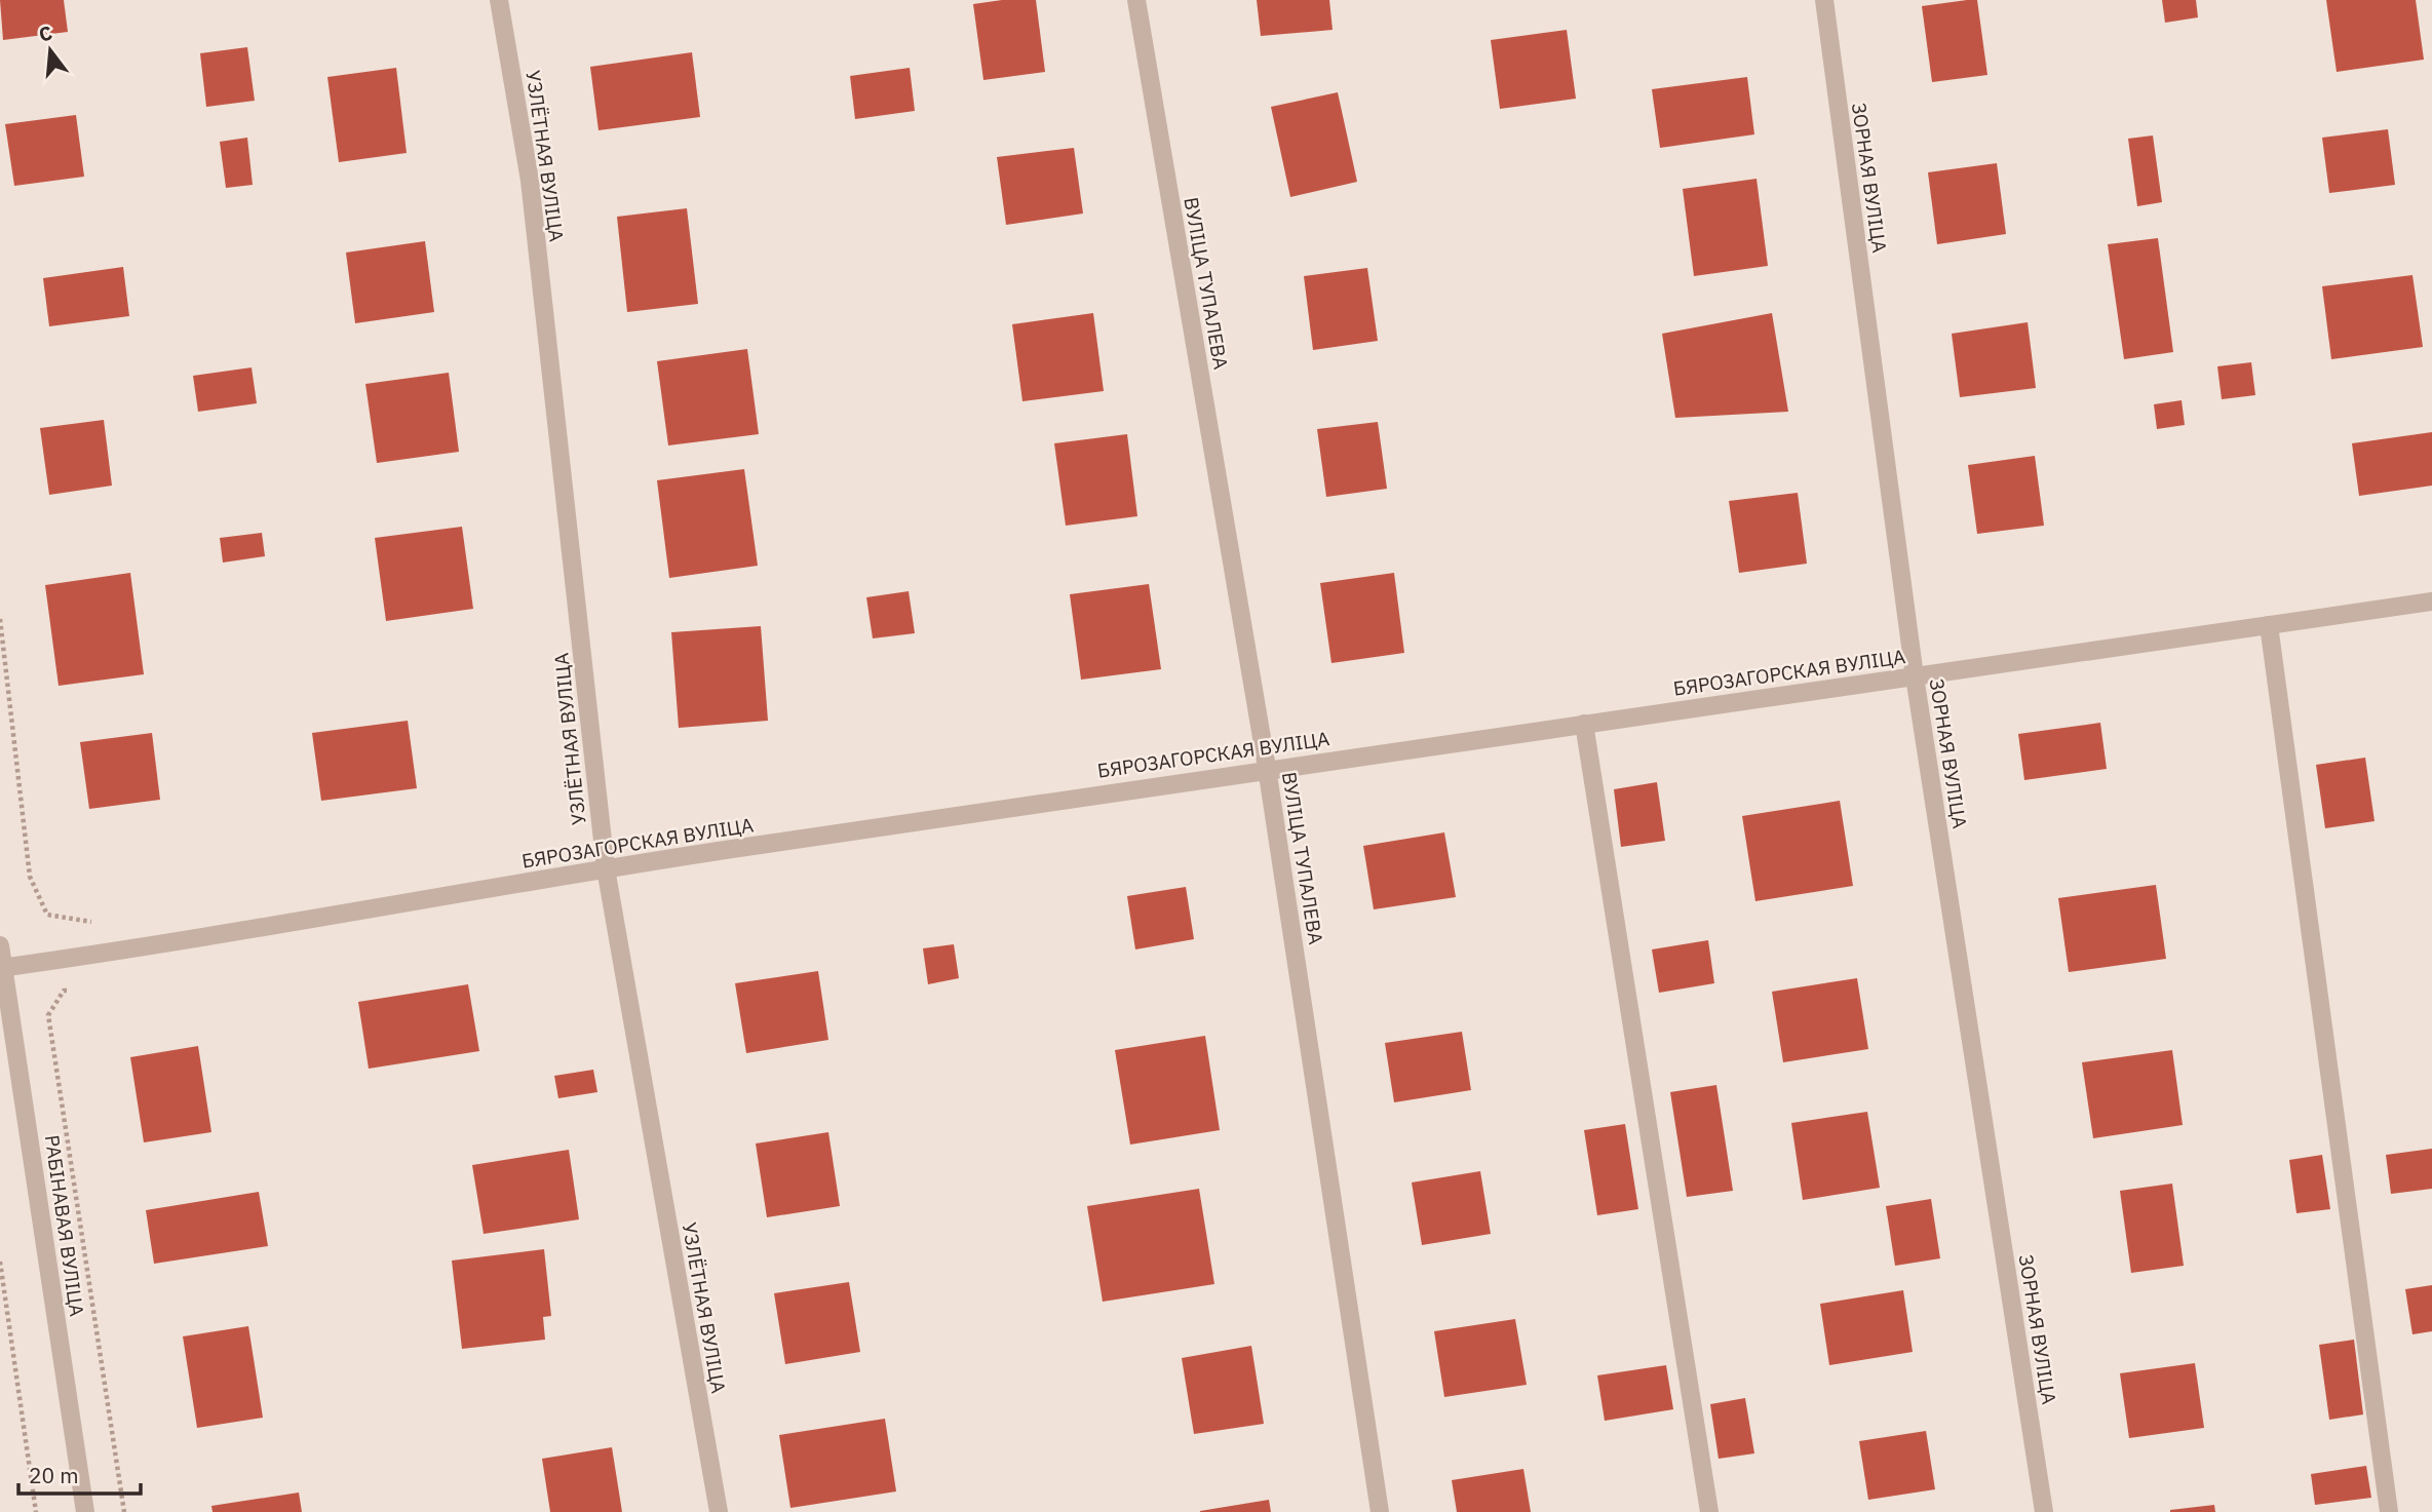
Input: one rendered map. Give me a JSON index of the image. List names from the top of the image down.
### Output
{
  "streets": {
    "street": [
      "УЗЛЁТНАЯ ВУЛІЦА",
      "ЗОРНАЯ ВУЛІЦА",
      "ВУЛІЦА ТУПАЛЕВА",
      "БЯРОЗАГОРСКАЯ ВУЛІЦА",
      "РАБІНАВАЯ ВУЛІЦА"
    ]
  },
  "crossings": [
    ["УЗЛЁТНАЯ ВУЛІЦА", "БЯРОЗАГОРСКАЯ ВУЛІЦА"],
    ["ЗОРНАЯ ВУЛІЦА", "БЯРОЗАГОРСКАЯ ВУЛІЦА"],
    ["ВУЛІЦА ТУПАЛЕВА", "БЯРОЗАГОРСКАЯ ВУЛІЦА"],
    ["БЯРОЗАГОРСКАЯ ВУЛІЦА", "РАБІНАВАЯ ВУЛІЦА"]
  ],
  "scale_bar": "20 m",
  "north": "top"
}
